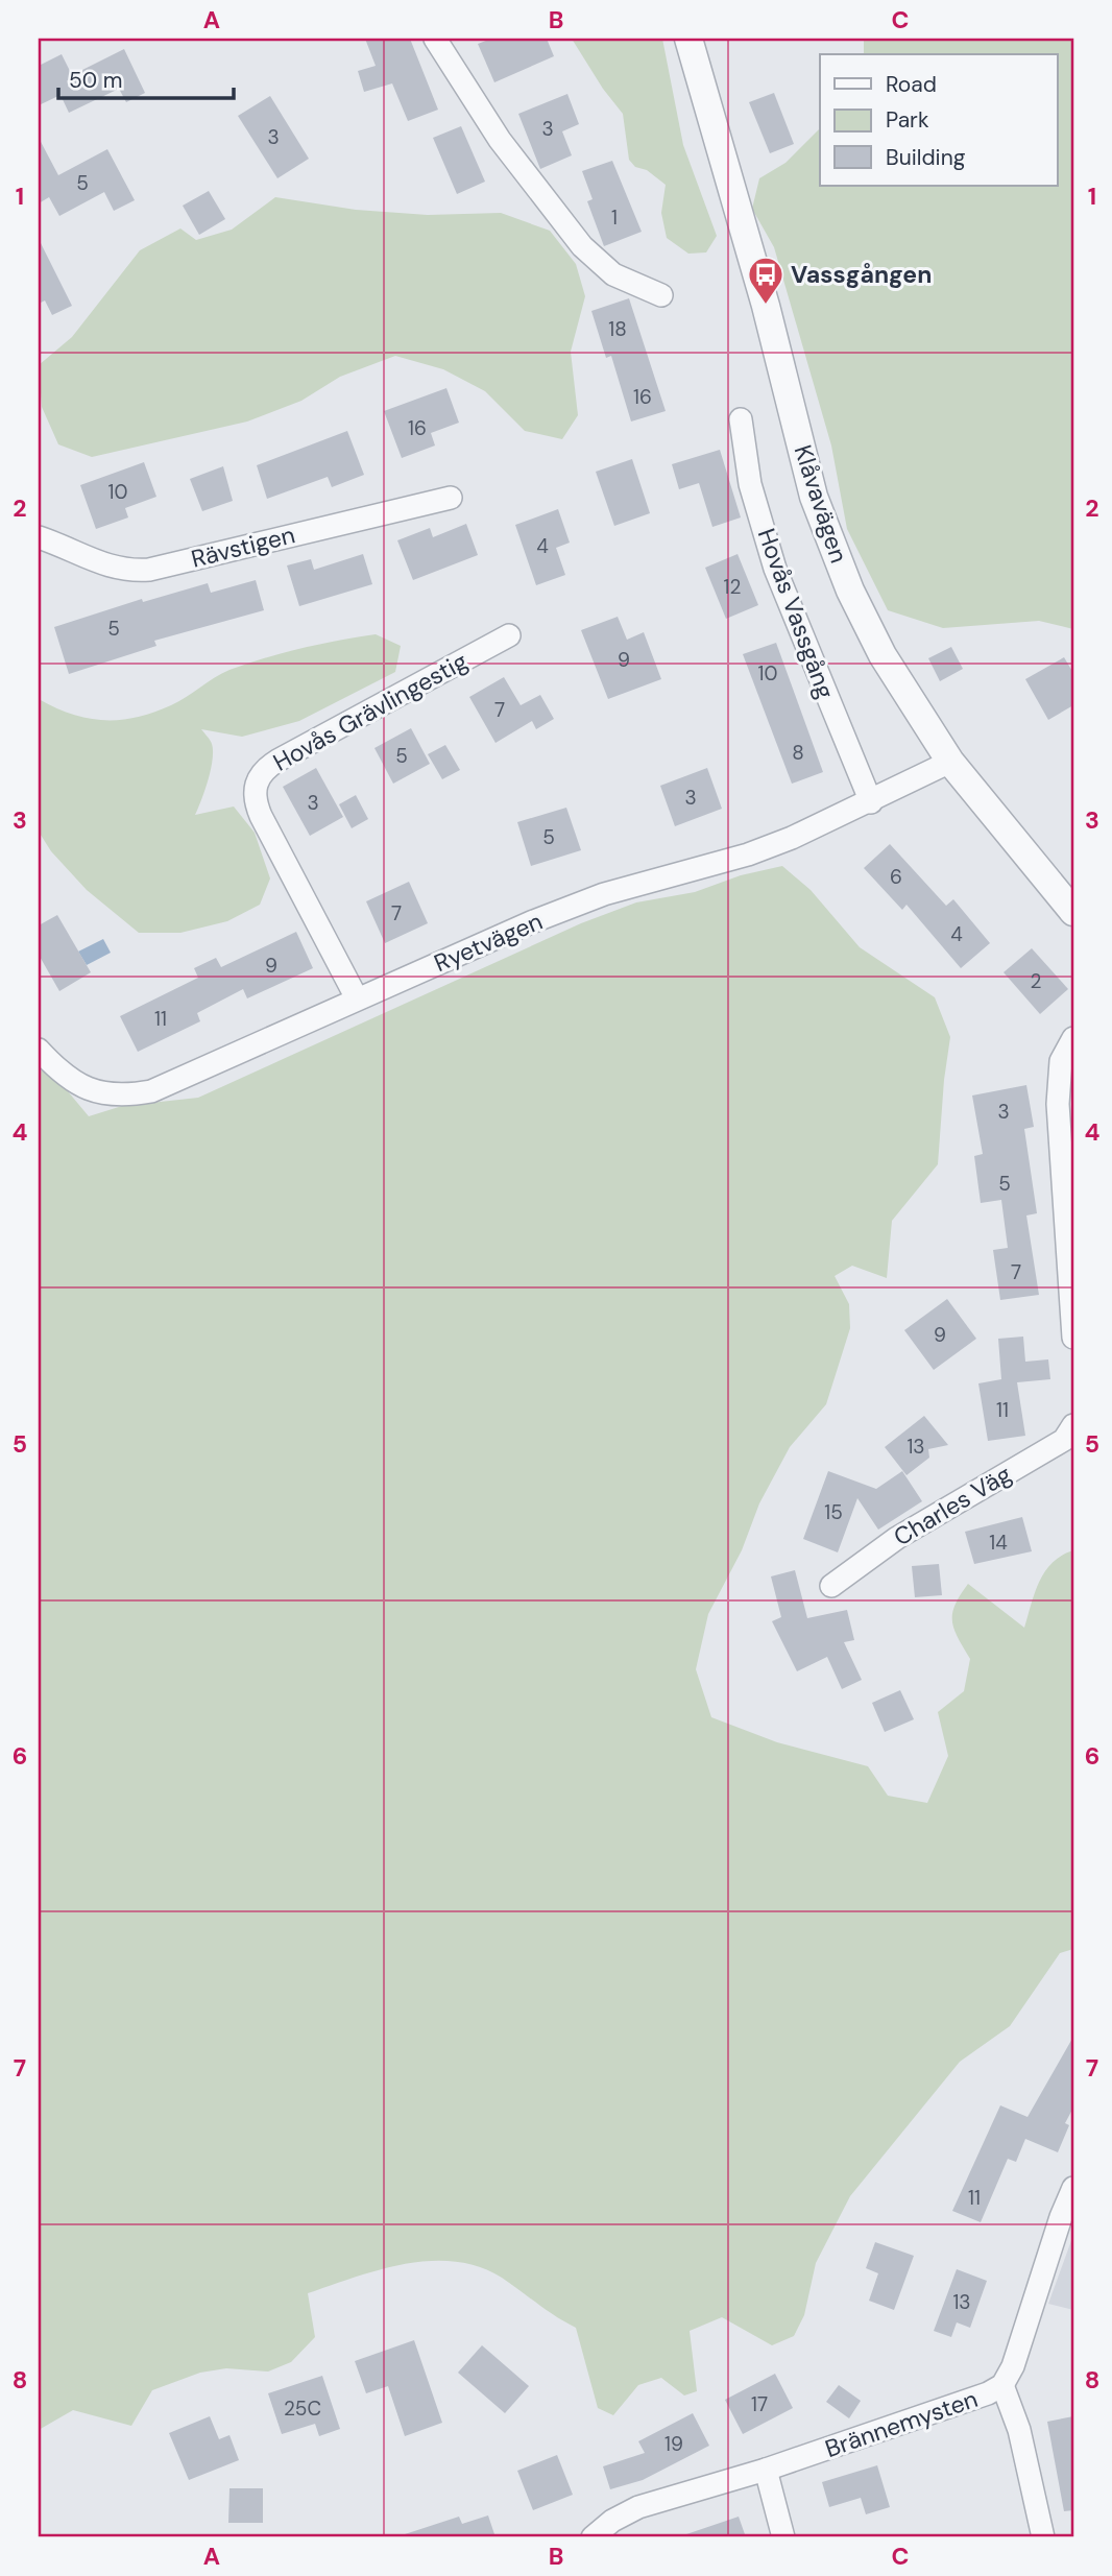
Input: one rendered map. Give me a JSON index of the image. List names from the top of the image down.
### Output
{
  "streets": {
    "street": [
      "Klåvavägen",
      "Rävstigen",
      "Hovås Vassgång",
      "Hovås Grävlingestig",
      "Ryetvägen",
      "Charles Väg",
      "Brännemysten"
    ]
  },
  "crossings": [
    ["Klåvavägen", "Ryetvägen"],
    ["Hovås Vassgång", "Ryetvägen"],
    ["Hovås Grävlingestig", "Ryetvägen"]
  ],
  "places": {
    "bus stop": ["Vassgången"]
  },
  "house_numbers": [
    "3",
    "3",
    "5",
    "1",
    "18",
    "16",
    "16",
    "10",
    "4",
    "12",
    "5",
    "9",
    "10",
    "7",
    "8",
    "5",
    "3",
    "3",
    "5",
    "6",
    "7",
    "4",
    "9",
    "2",
    "11",
    "3",
    "5",
    "7",
    "9",
    "11",
    "13",
    "15",
    "14",
    "11",
    "13",
    "17",
    "25C",
    "19"
  ],
  "legend": ["Road", "Park", "Building"],
  "scale_bar": "50 m",
  "grid": {
    "columns": ["A", "B", "C"],
    "rows": [
      "1",
      "2",
      "3",
      "4",
      "5",
      "6",
      "7",
      "8"
    ]
  }
}
